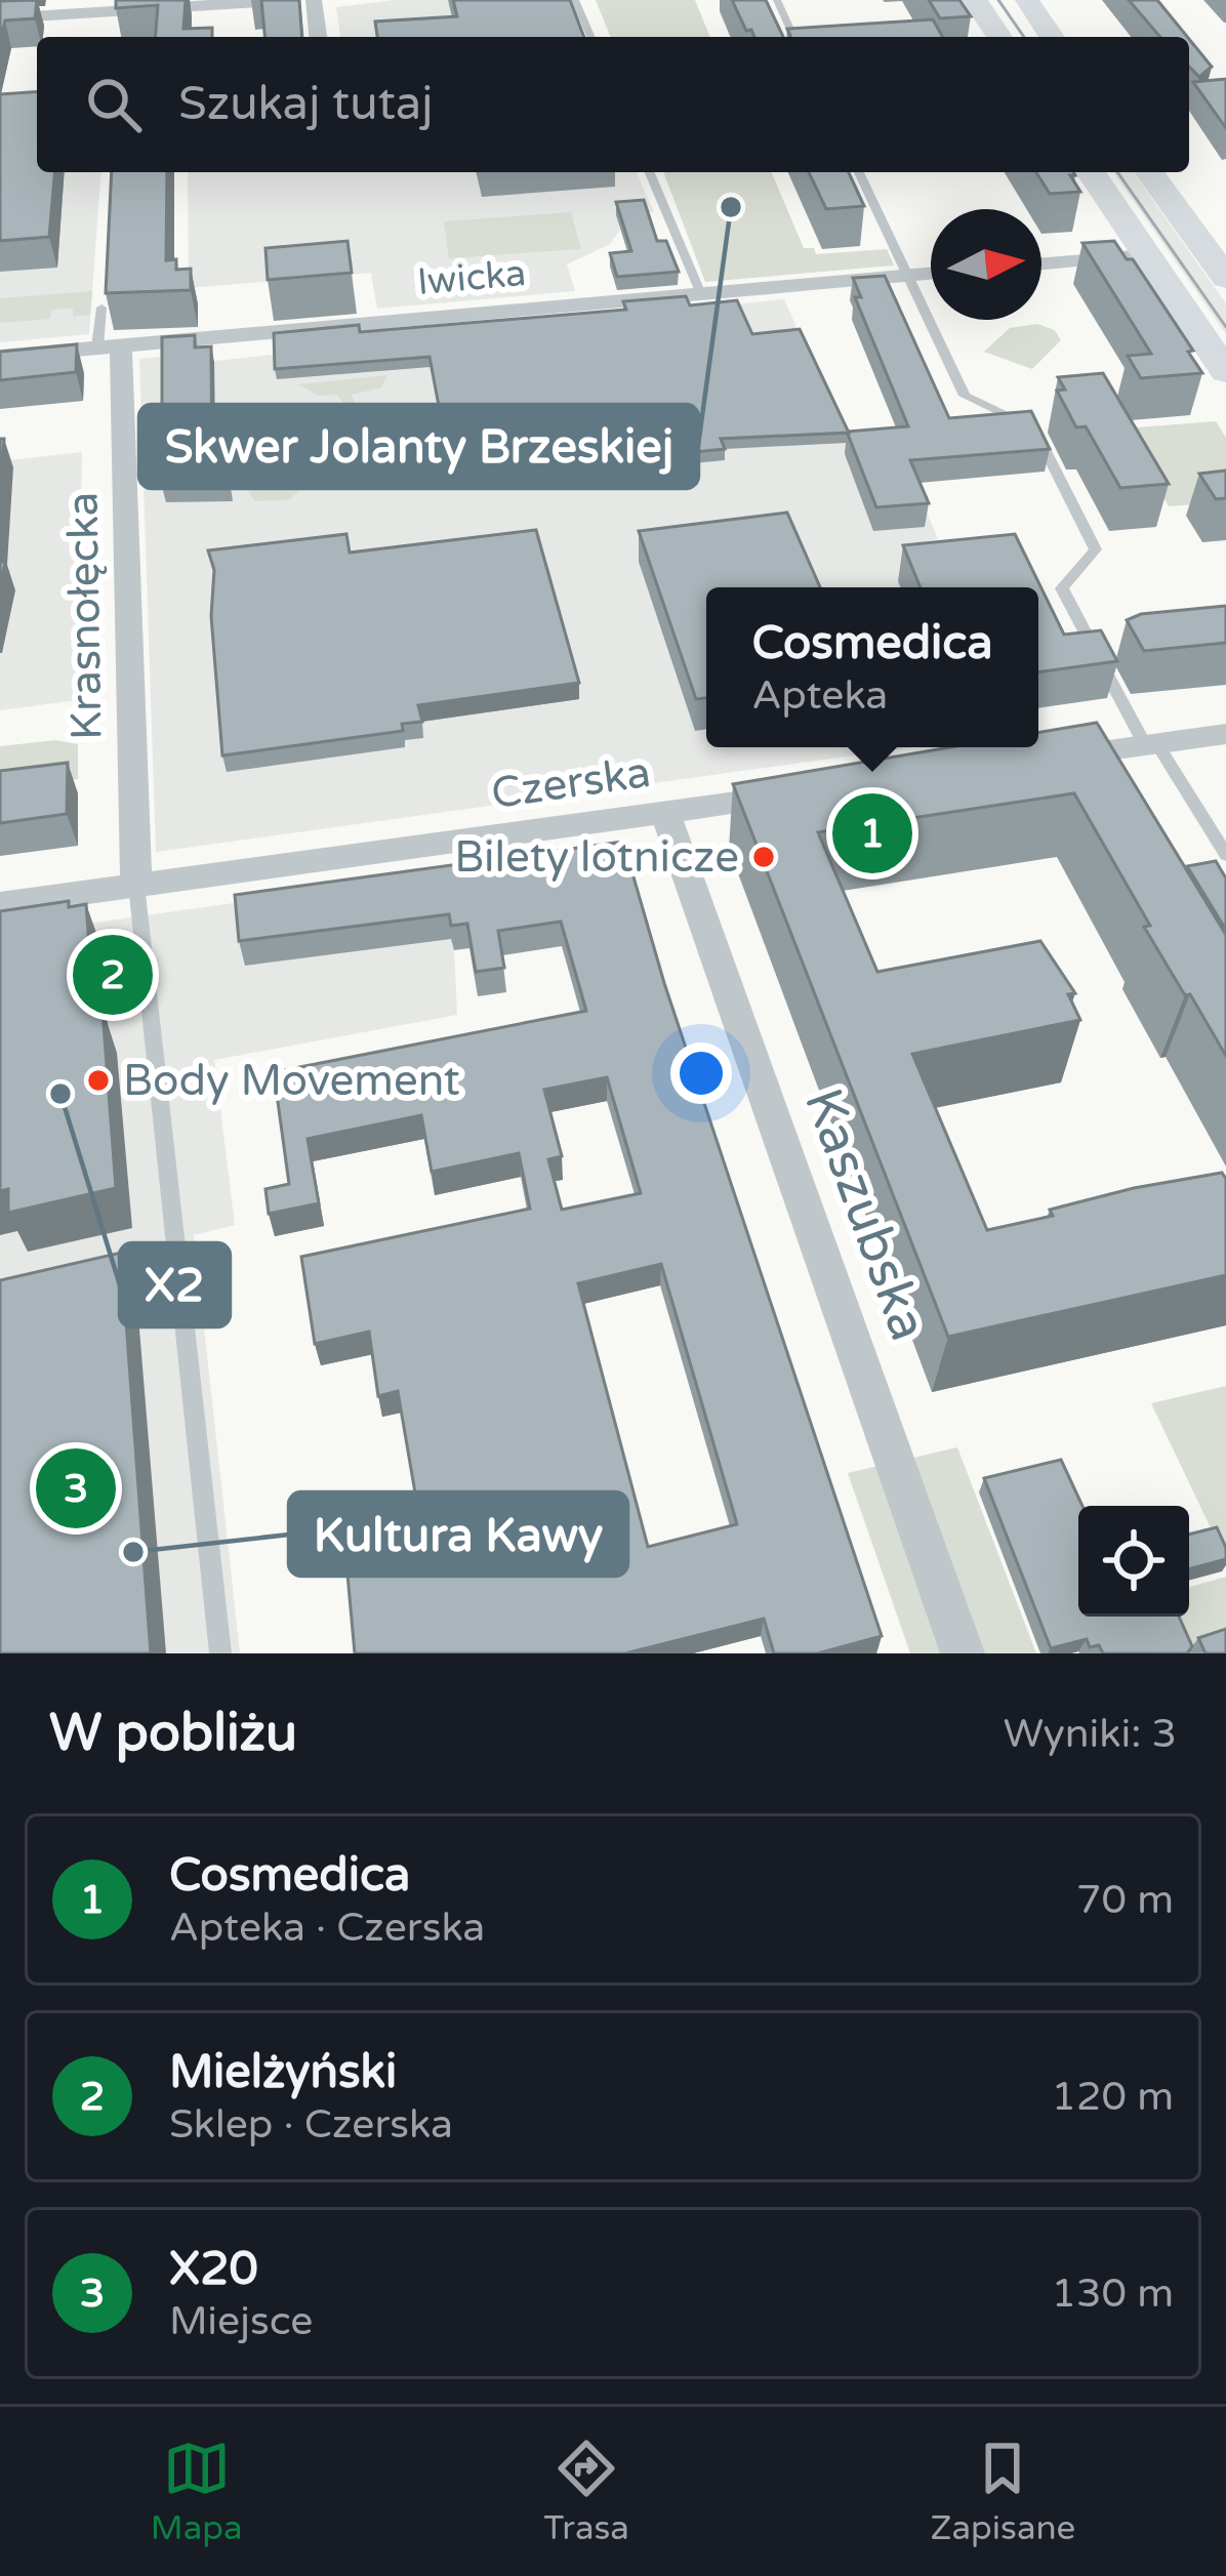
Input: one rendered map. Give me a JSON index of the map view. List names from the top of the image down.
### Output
{
  "streets": {
    "street": [
      "Iwicka",
      "Krasnołęcka",
      "Czerska",
      "Kaszubska"
    ]
  },
  "crossings": [
    ["Iwicka", "Krasnołęcka"],
    ["Krasnołęcka", "Czerska"],
    ["Czerska", "Kaszubska"]
  ],
  "places": [
    "Skwer Jolanty Brzeskiej",
    "Bilety lotnicze",
    "Body Movement",
    "X2",
    "Kultura Kawy"
  ],
  "north": "right",
  "page": {
    "search": "Szukaj tutaj",
    "popup": ["Cosmedica", "Apteka"],
    "pins": ["1", "2", "3"],
    "heading": ["W pobliżu", "Wyniki: 3"],
    "list": [
      {
        "mark": "1",
        "name": "Cosmedica",
        "note": "Apteka · Czerska",
        "value": "70 m"
      },
      {
        "mark": "2",
        "name": "Mielżyński",
        "note": "Sklep · Czerska",
        "value": "120 m"
      },
      {
        "mark": "3",
        "name": "X20",
        "note": "Miejsce",
        "value": "130 m"
      }
    ],
    "nav": ["Mapa", "Trasa", "Zapisane"]
  }
}
